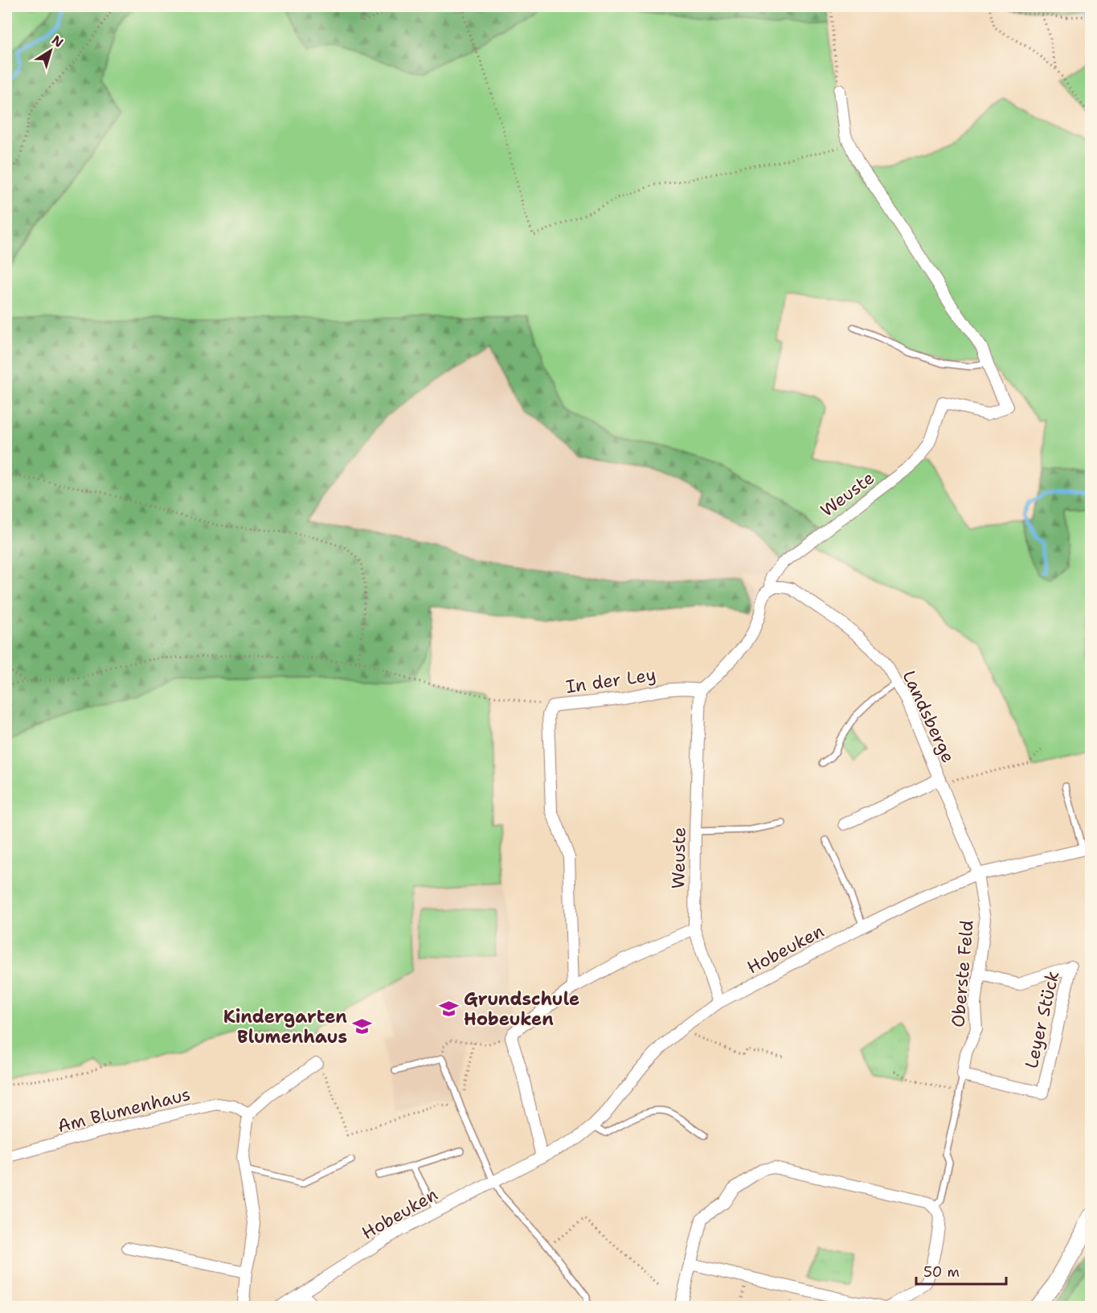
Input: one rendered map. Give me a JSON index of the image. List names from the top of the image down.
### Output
{
  "streets": {
    "street": [
      "Weuste",
      "In der Ley",
      "Landsberge",
      "Hobeuken",
      "Oberste Feld",
      "Leyer Stück",
      "Am Blumenhaus"
    ]
  },
  "crossings": [
    ["Weuste", "In der Ley"],
    ["Weuste", "Landsberge"],
    ["Weuste", "Hobeuken"],
    ["Landsberge", "Hobeuken"],
    ["Landsberge", "Oberste Feld"],
    ["Hobeuken", "Oberste Feld"],
    ["Oberste Feld", "Leyer Stück"]
  ],
  "places": {
    "school or university": ["Grundschule Hobeuken", "Kindergarten Blumenhaus"]
  },
  "scale_bar": "50 m",
  "north": "top right"
}
